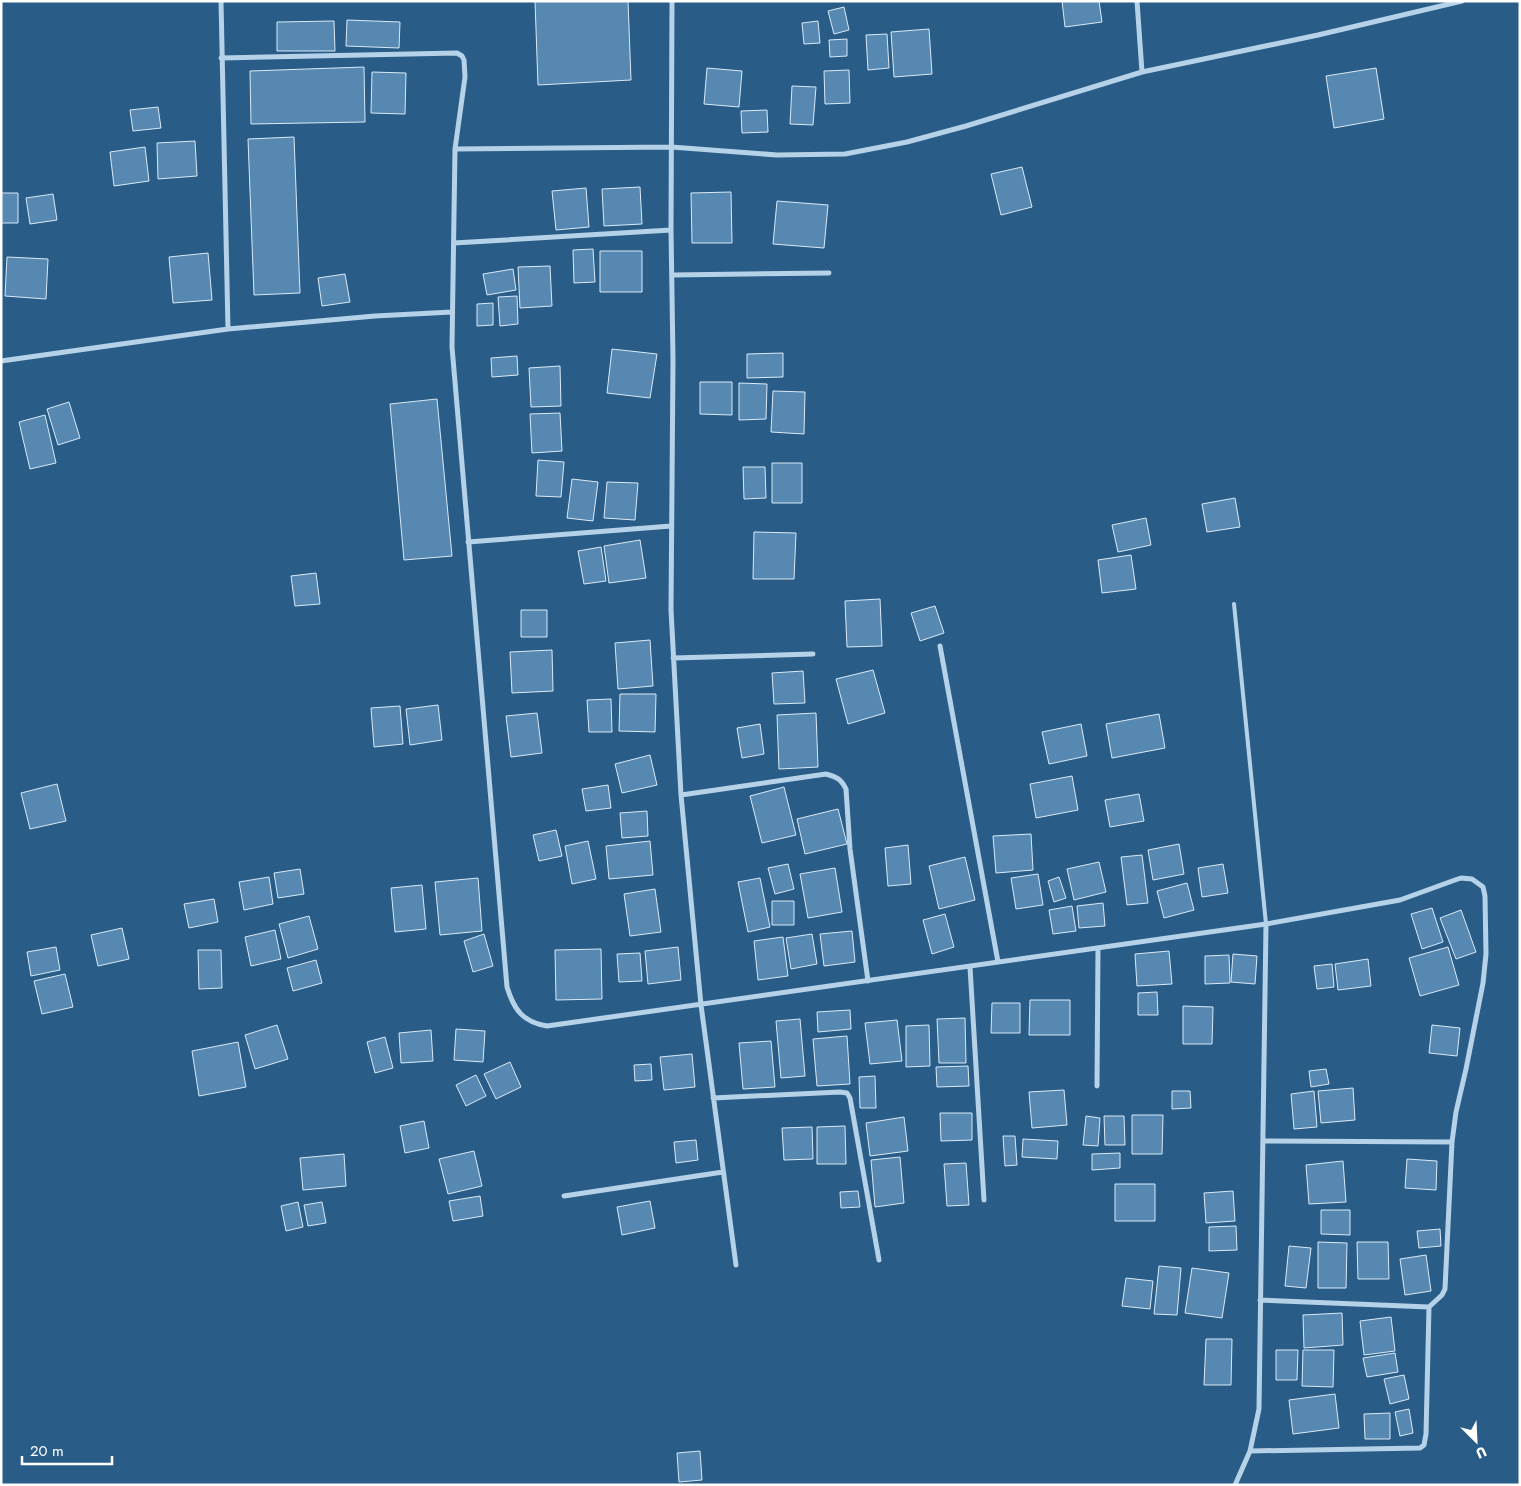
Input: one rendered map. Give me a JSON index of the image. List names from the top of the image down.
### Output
{
  "scale_bar": "20 m",
  "north": "bottom right"
}
